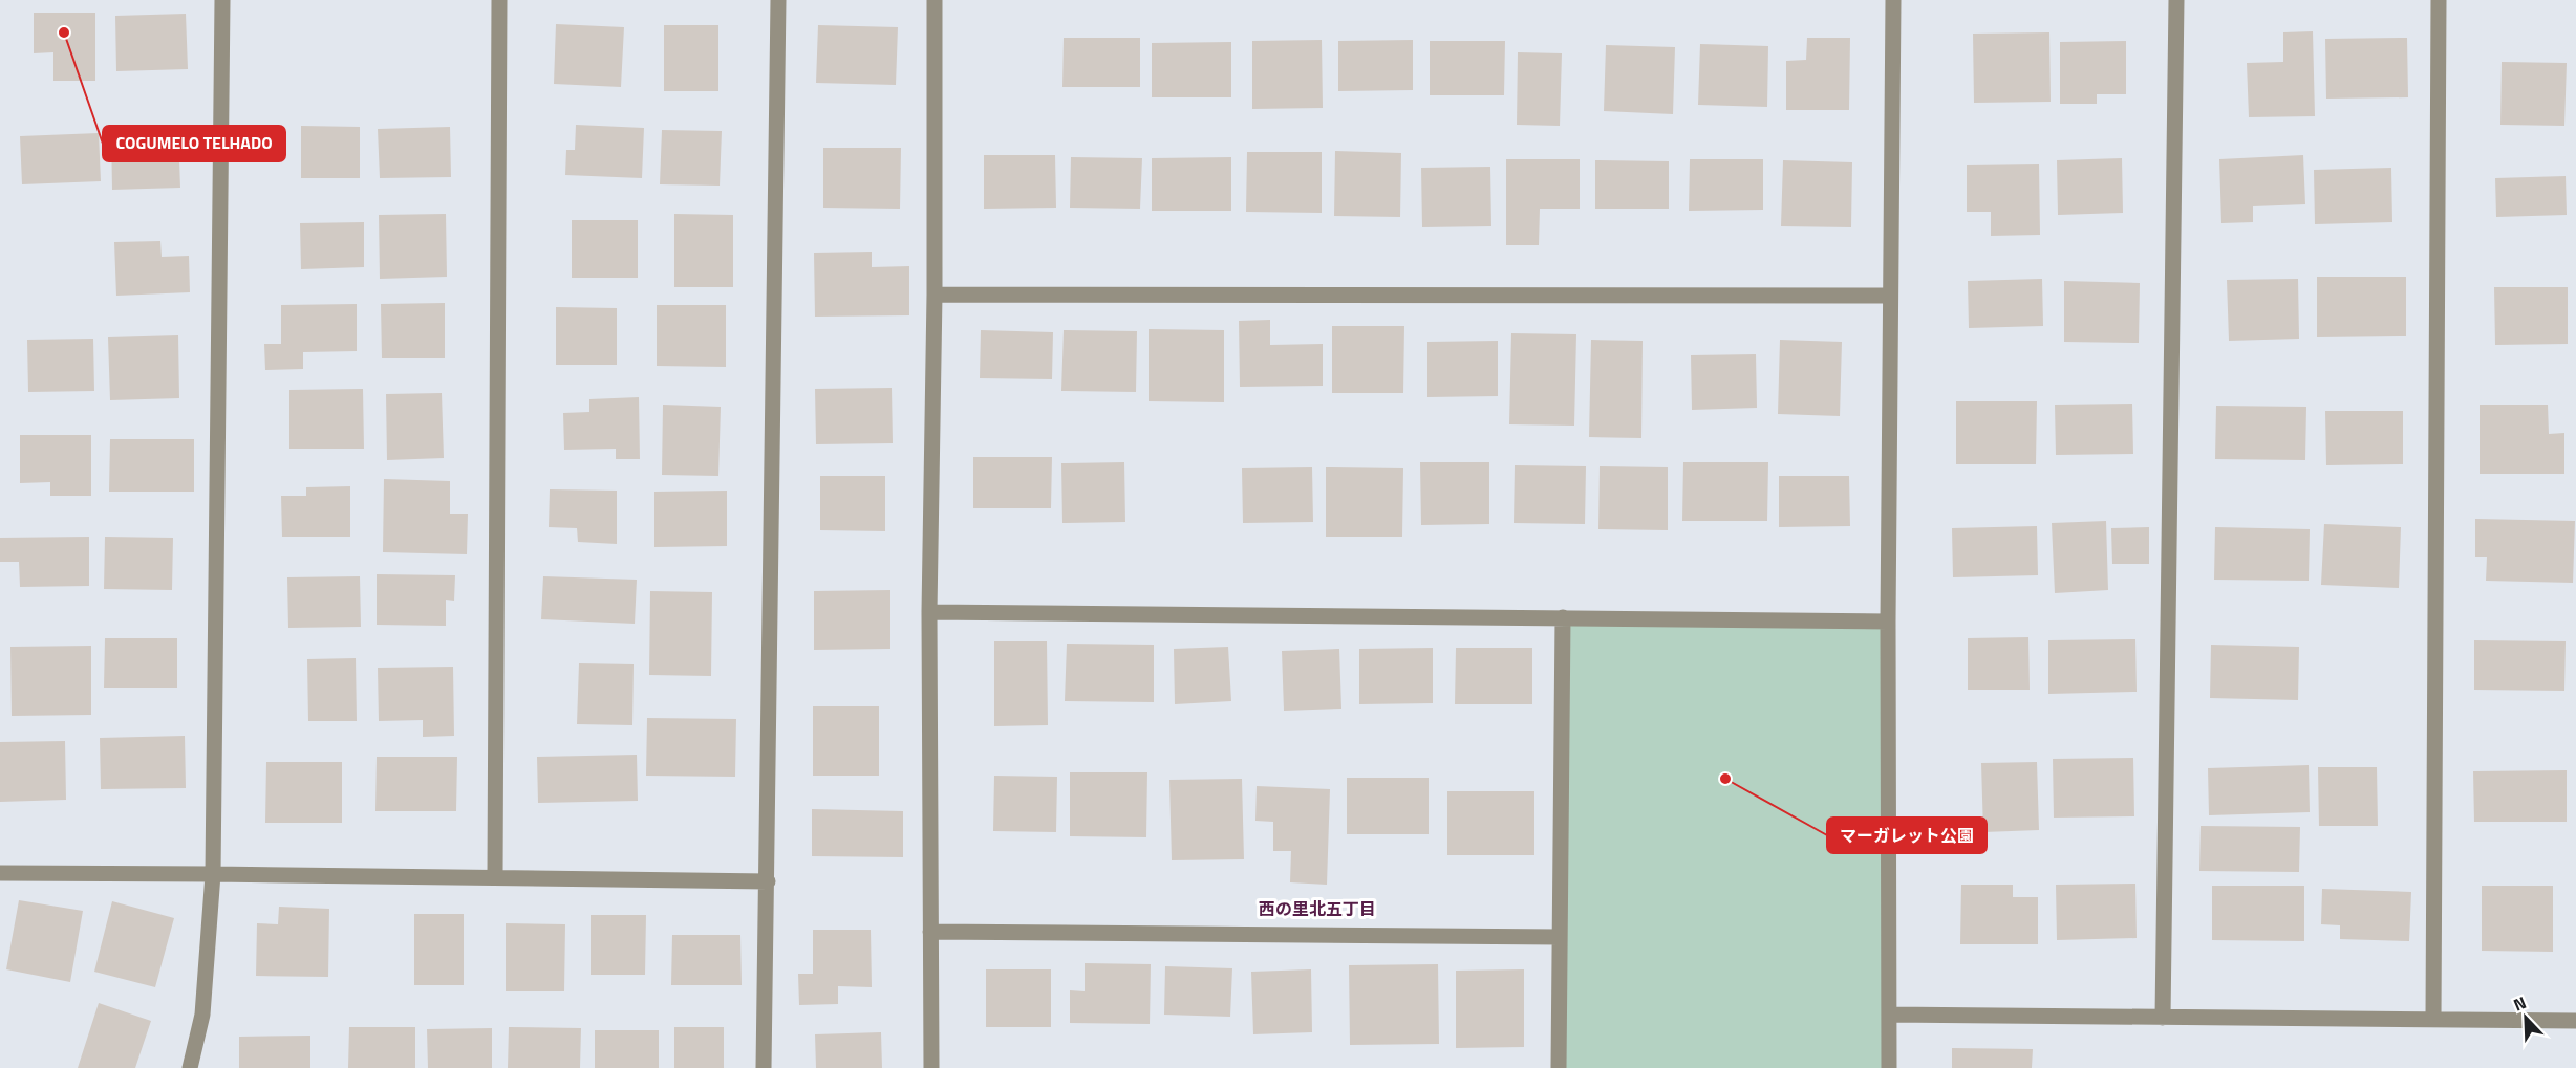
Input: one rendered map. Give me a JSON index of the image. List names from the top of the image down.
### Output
{
  "districts": ["西の里北五丁目"],
  "places": ["COGUMELO TELHADO", "マーガレット公園"],
  "north": "top left"
}
